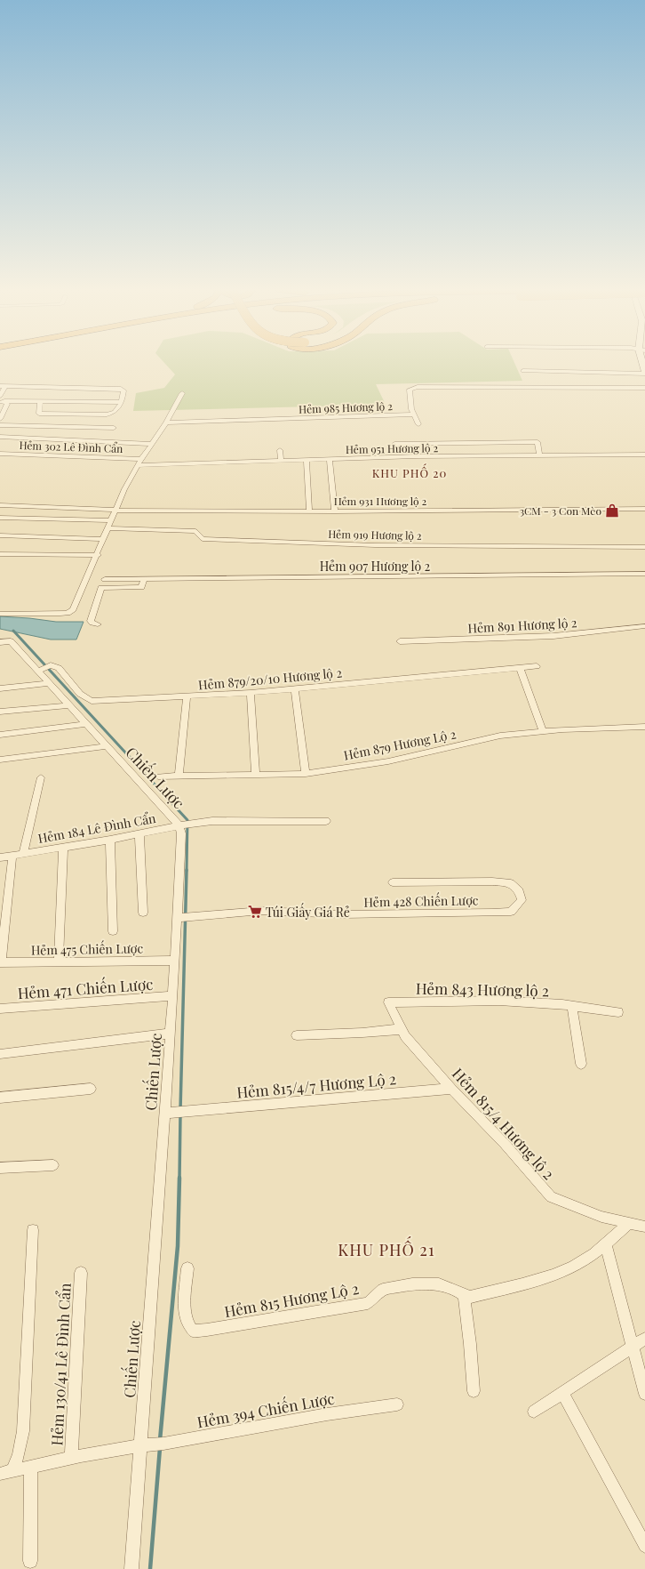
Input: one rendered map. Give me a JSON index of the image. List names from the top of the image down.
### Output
{
  "streets": {
    "street": [
      "Hẻm 985 Hương lộ 2",
      "Hẻm 302 Lê Đình Cẩn",
      "Hẻm 951 Hương lộ 2",
      "Hẻm 931 Hương lộ 2",
      "Hẻm 919 Hương lộ 2",
      "Hẻm 907 Hương lộ 2",
      "Hẻm 891 Hương lộ 2",
      "Hẻm 879/20/10 Hương lộ 2",
      "Hẻm 879 Hương Lộ 2",
      "Chiến Lược",
      "Hẻm 184 Lê Đình Cẩn",
      "Hẻm 428 Chiến Lược",
      "Hẻm 475 Chiến Lược",
      "Hẻm 471 Chiến Lược",
      "Hẻm 843 Hương lộ 2",
      "Hẻm 815/4/7 Hương Lộ 2",
      "Hẻm 815/4 Hương lộ 2",
      "Hẻm 815 Hương Lộ 2",
      "Hẻm 130/41 Lê Đình Cẩn",
      "Hẻm 394 Chiến Lược"
    ]
  },
  "crossings": [
    ["Hẻm 302 Lê Đình Cẩn", "Hẻm 951 Hương lộ 2"],
    ["Hẻm 879/20/10 Hương lộ 2", "Chiến Lược"],
    ["Chiến Lược", "Hẻm 184 Lê Đình Cẩn"],
    ["Chiến Lược", "Hẻm 428 Chiến Lược"],
    ["Chiến Lược", "Hẻm 475 Chiến Lược"],
    ["Chiến Lược", "Hẻm 471 Chiến Lược"],
    ["Chiến Lược", "Hẻm 815/4/7 Hương Lộ 2"],
    ["Chiến Lược", "Hẻm 394 Chiến Lược"],
    ["Hẻm 843 Hương lộ 2", "Hẻm 815/4 Hương lộ 2"],
    ["Hẻm 815/4/7 Hương Lộ 2", "Hẻm 815/4 Hương lộ 2"],
    ["Hẻm 130/41 Lê Đình Cẩn", "Hẻm 394 Chiến Lược"]
  ],
  "districts": ["KHU PHỐ 20", "KHU PHỐ 21"],
  "places": {
    "shop": ["3CM - 3 Con Mèo"],
    "supermarket": ["Túi Giấy Giá Rẻ"]
  }
}
